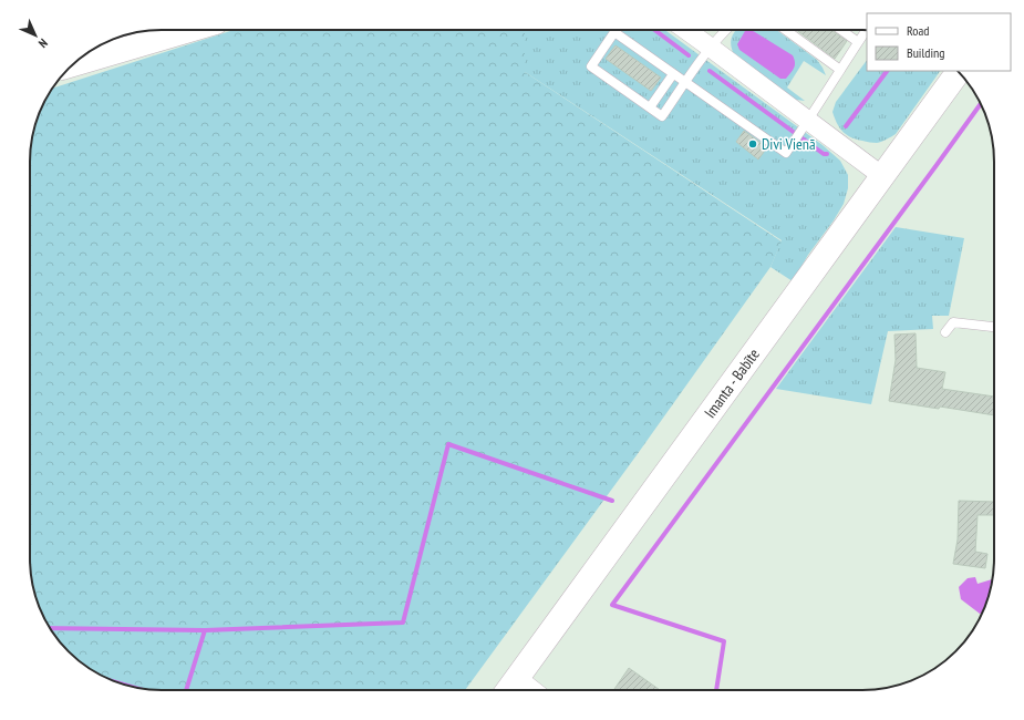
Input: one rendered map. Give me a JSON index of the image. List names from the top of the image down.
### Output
{
  "streets": {
    "main road": ["Imanta - Babīte"]
  },
  "places": ["Divi Vienā"],
  "legend": ["Road", "Building"],
  "north": "bottom right"
}
